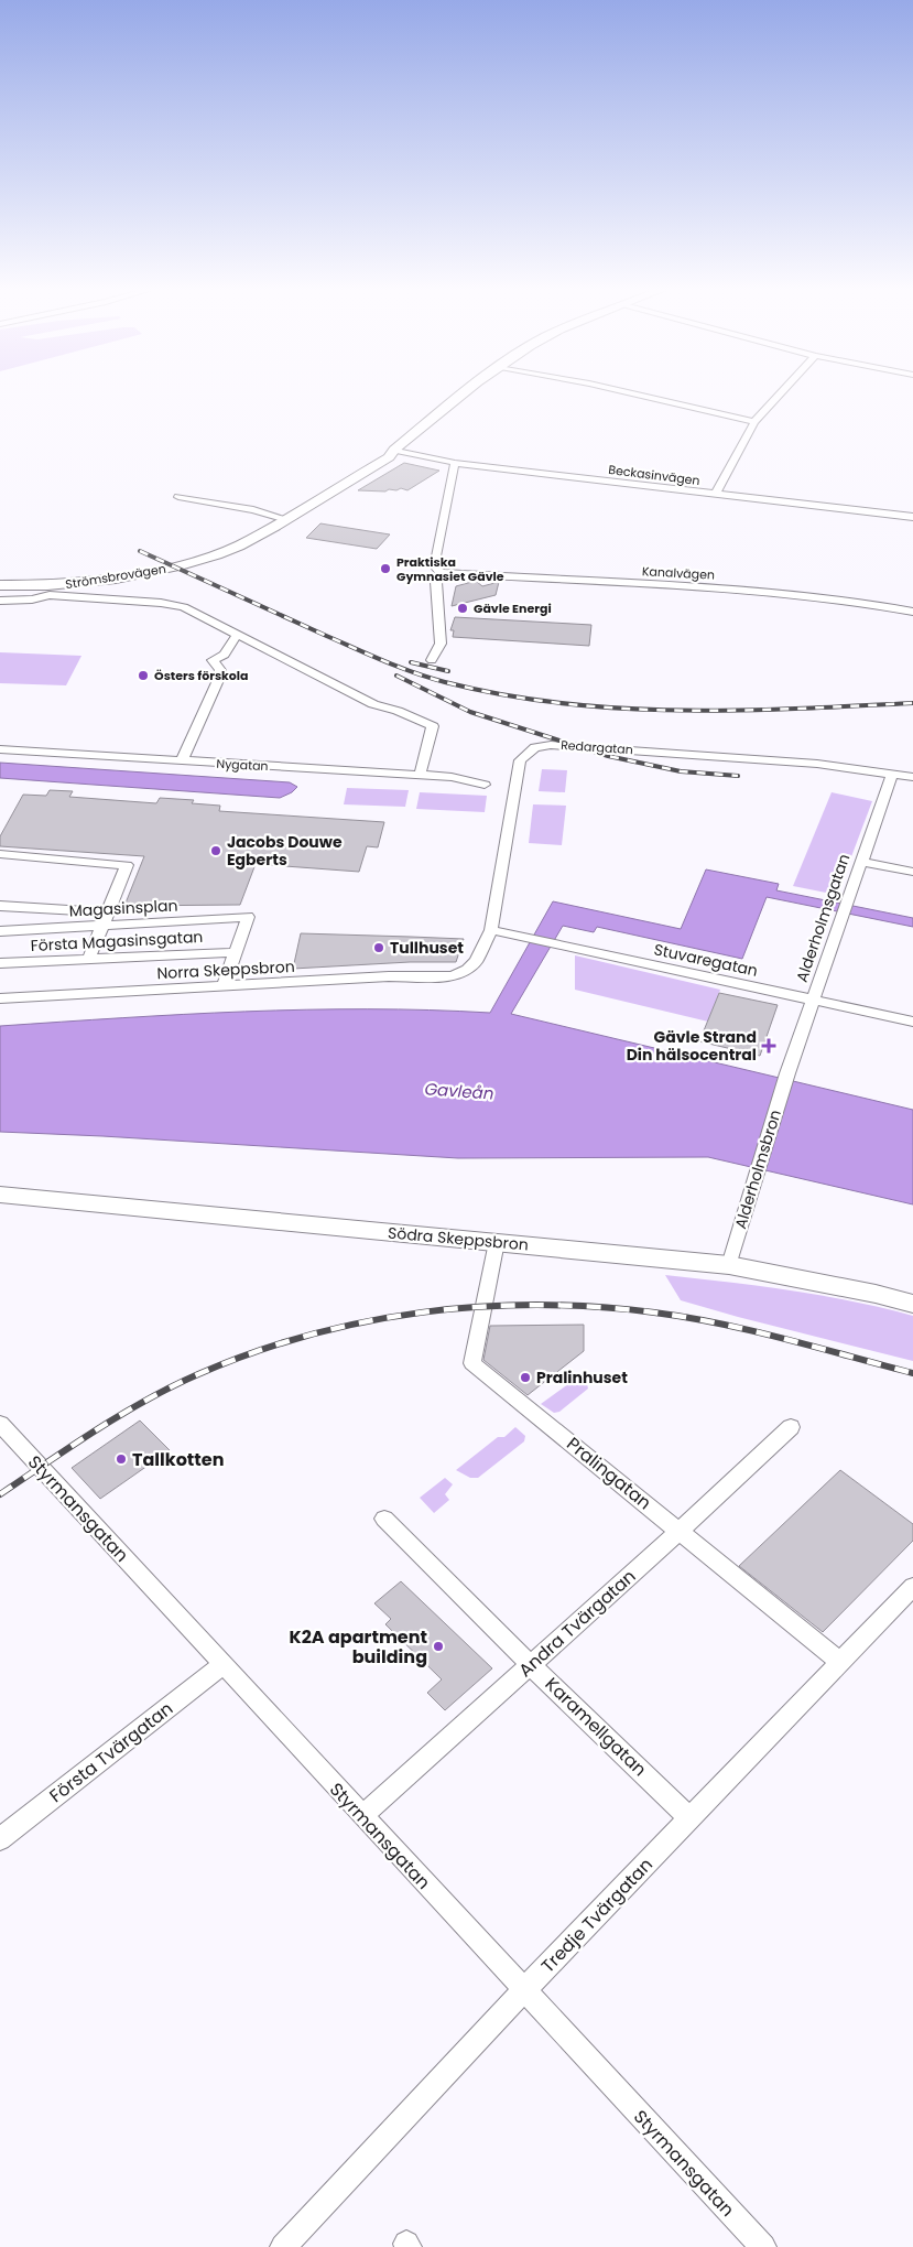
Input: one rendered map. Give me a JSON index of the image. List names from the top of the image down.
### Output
{
  "streets": {
    "main road": ["Strömsbrovägen", "Södra Skeppsbron"],
    "street": [
      "Beckasinvägen",
      "Kanalvägen",
      "Redargatan",
      "Nygatan",
      "Magasinsplan",
      "Alderholmsgatan",
      "Första Magasinsgatan",
      "Stuvaregatan",
      "Norra Skeppsbron",
      "Alderholmsbron",
      "Pralingatan",
      "Styrmansgatan",
      "Andra Tvärgatan",
      "Karamellgatan",
      "Första Tvärgatan",
      "Tredje Tvärgatan"
    ]
  },
  "crossings": [
    ["Beckasinvägen", "Strömsbrovägen"],
    ["Redargatan", "Alderholmsgatan"],
    ["Redargatan", "Stuvaregatan"],
    ["Redargatan", "Norra Skeppsbron"],
    ["Magasinsplan", "Första Magasinsgatan"],
    ["Alderholmsgatan", "Stuvaregatan"],
    ["Alderholmsgatan", "Alderholmsbron"],
    ["Alderholmsbron", "Södra Skeppsbron"],
    ["Södra Skeppsbron", "Pralingatan"],
    ["Pralingatan", "Andra Tvärgatan"],
    ["Pralingatan", "Tredje Tvärgatan"],
    ["Styrmansgatan", "Andra Tvärgatan"],
    ["Styrmansgatan", "Första Tvärgatan"],
    ["Styrmansgatan", "Tredje Tvärgatan"],
    ["Andra Tvärgatan", "Karamellgatan"],
    ["Karamellgatan", "Tredje Tvärgatan"]
  ],
  "water": ["Gavleån"],
  "places": {
    "other": [
      "Praktiska Gymnasiet Gävle",
      "Gävle Energi",
      "Östers förskola",
      "Jacobs Douwe Egberts",
      "Tullhuset",
      "Pralinhuset",
      "Tallkotten",
      "K2A apartment building"
    ],
    "health": ["Gävle Strand Din hälsocentral"]
  }
}
